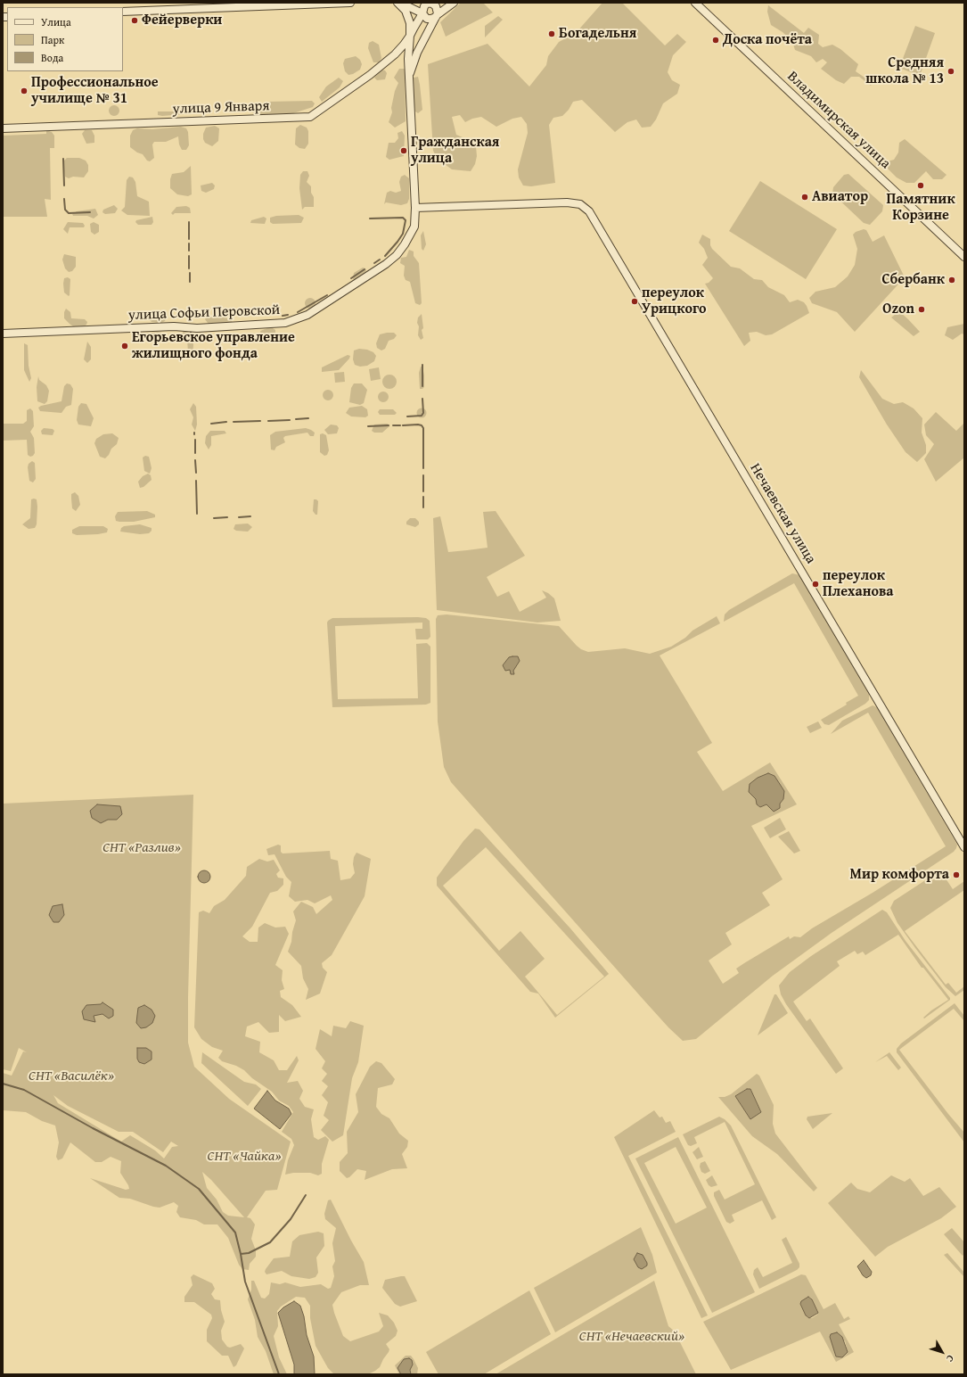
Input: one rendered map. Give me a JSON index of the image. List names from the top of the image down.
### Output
{
  "streets": {
    "street": [
      "улица 9 Января",
      "Владимирская улица",
      "улица Софьи Перовской",
      "Нечаевская улица"
    ]
  },
  "crossings": [
    ["улица Софьи Перовской", "Нечаевская улица"]
  ],
  "parks": [
    "СНТ «Разлив»",
    "СНТ «Василёк»",
    "СНТ «Чайка»",
    "СНТ «Нечаевский»"
  ],
  "places": [
    "Фейерверки",
    "Богадельня",
    "Доска почёта",
    "Средняя школа № 13",
    "Профессиональное училище № 31",
    "Гражданская улица",
    "Памятник Корзине",
    "Авиатор",
    "Сбербанк",
    "переулок Урицкого",
    "Ozon",
    "Егорьевское управление жилищного фонда",
    "переулок Плеханова",
    "Мир комфорта"
  ],
  "legend": ["Улица", "Парк", "Вода"],
  "north": "bottom right"
}
